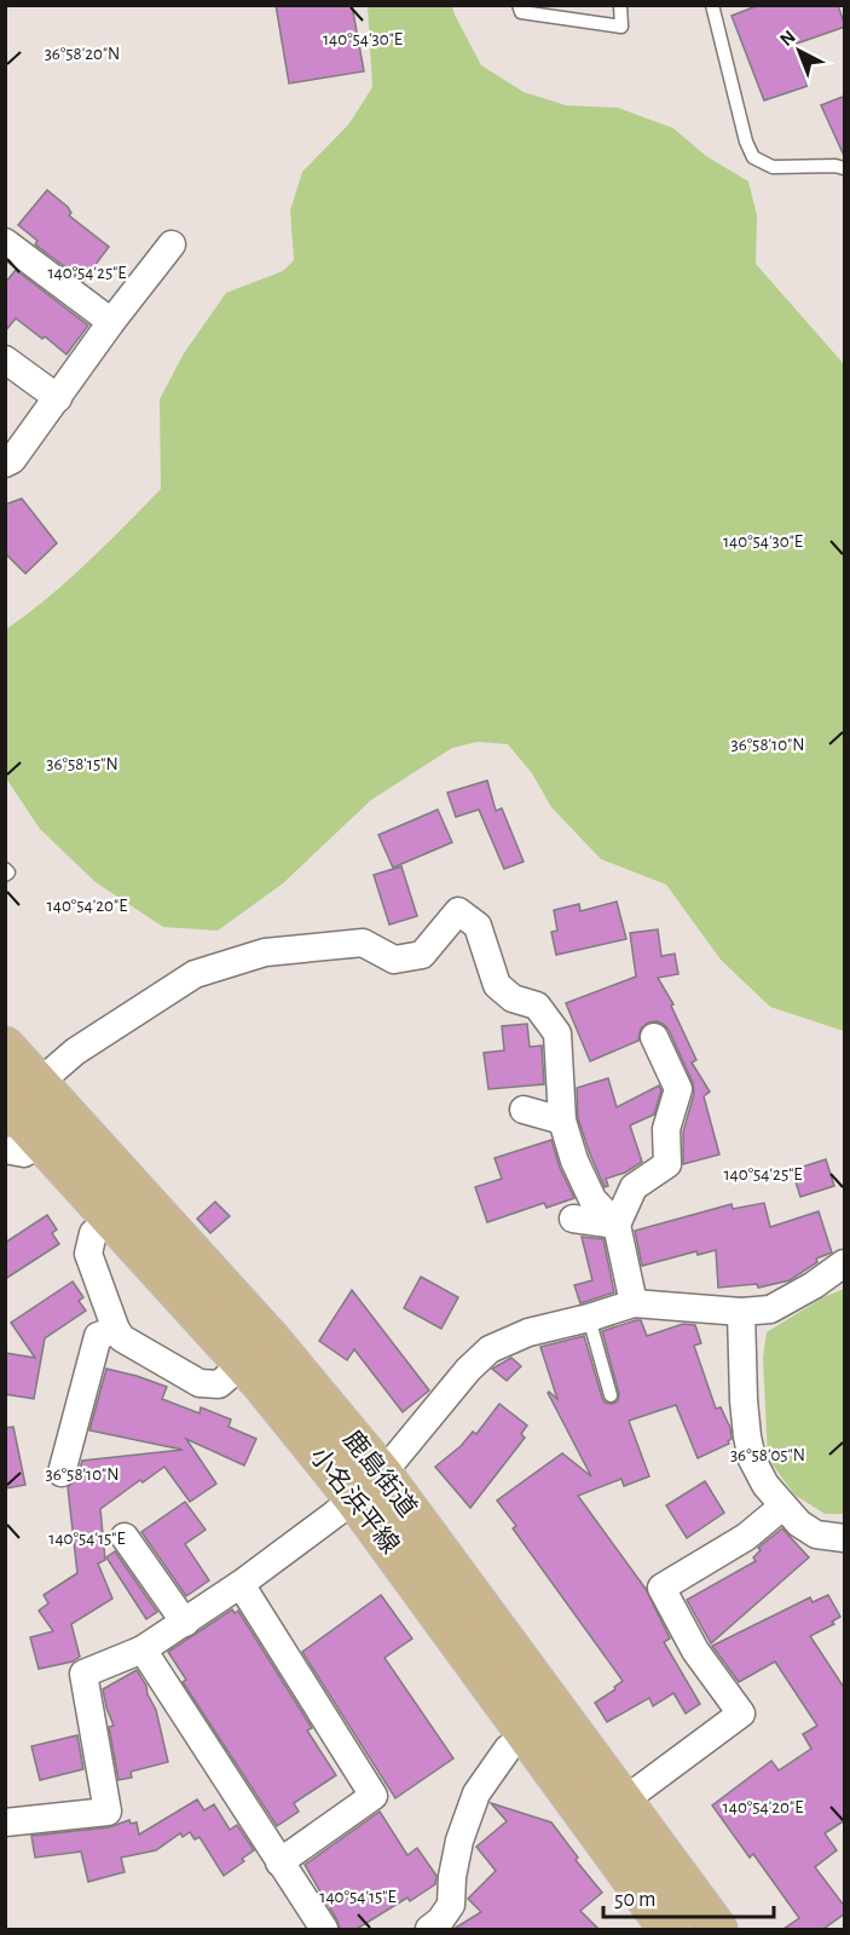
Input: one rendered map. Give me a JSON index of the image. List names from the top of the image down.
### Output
{
  "streets": {
    "main road": ["鹿島街道"]
  },
  "scale_bar": "50 m",
  "north": "top left",
  "coordinates": [
    "140°54'30\"E",
    "36°58'20\"N",
    "140°54'25\"E",
    "36°58'10\"N",
    "36°58'15\"N",
    "140°54'20\"E",
    "36°58'05\"N",
    "140°54'15\"E"
  ]
}
